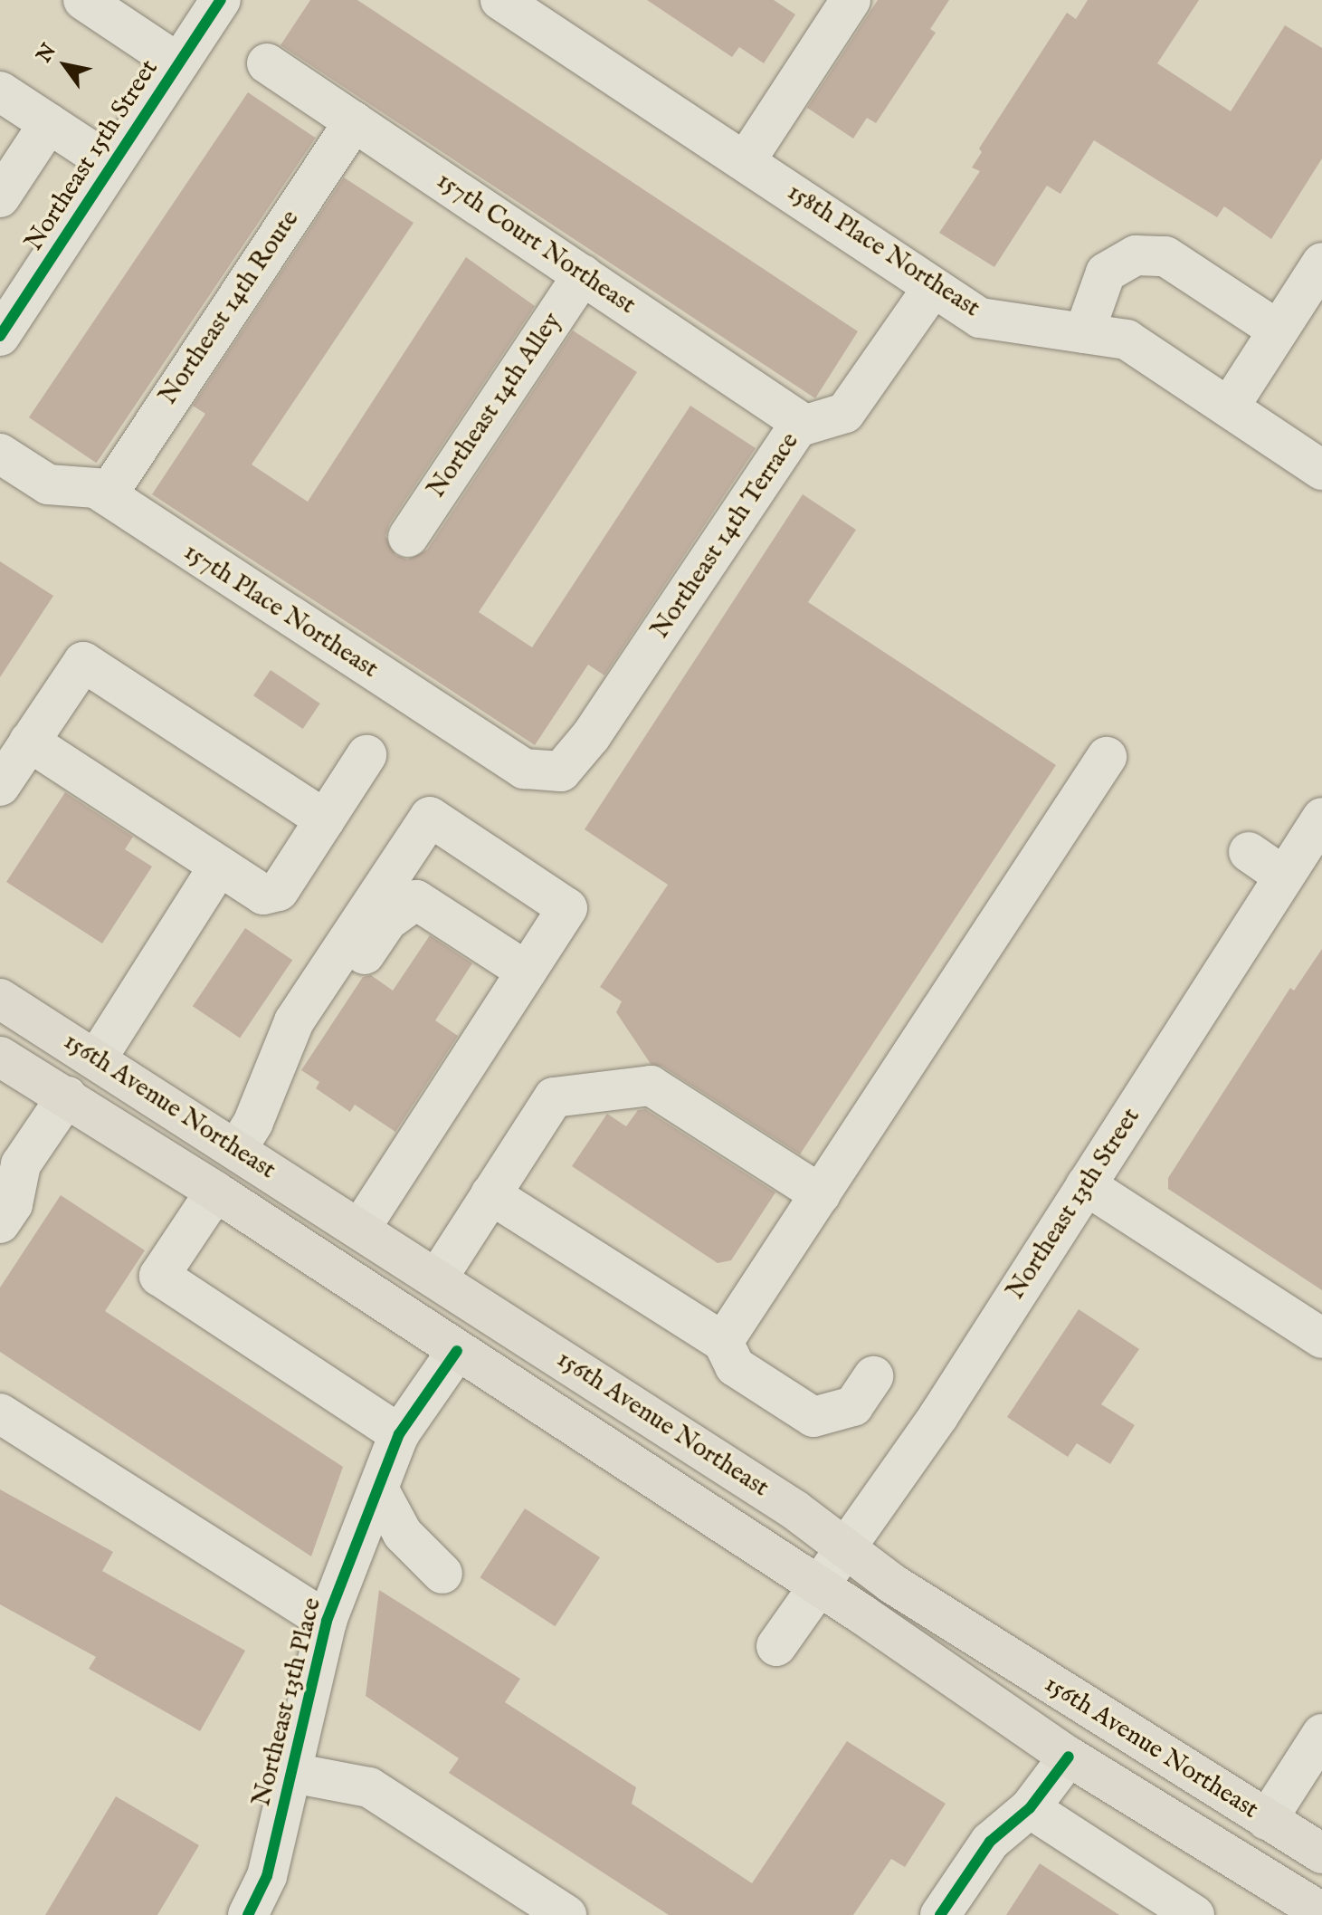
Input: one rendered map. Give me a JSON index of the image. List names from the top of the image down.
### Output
{
  "streets": {
    "main road": ["156th Avenue Northeast"],
    "street": [
      "Northeast 15th Street",
      "157th Court Northeast",
      "158th Place Northeast",
      "Northeast 14th Route",
      "Northeast 14th Alley",
      "Northeast 14th Terrace",
      "157th Place Northeast",
      "Northeast 13th Street",
      "Northeast 13th Place"
    ]
  },
  "crossings": [
    ["157th Court Northeast", "Northeast 14th Route"],
    ["157th Court Northeast", "Northeast 14th Alley"],
    ["157th Court Northeast", "Northeast 14th Terrace"],
    ["158th Place Northeast", "Northeast 14th Terrace"],
    ["Northeast 14th Route", "157th Place Northeast"],
    ["Northeast 14th Terrace", "157th Place Northeast"],
    ["156th Avenue Northeast", "Northeast 13th Street"],
    ["156th Avenue Northeast", "Northeast 13th Place"]
  ],
  "north": "top left"
}
